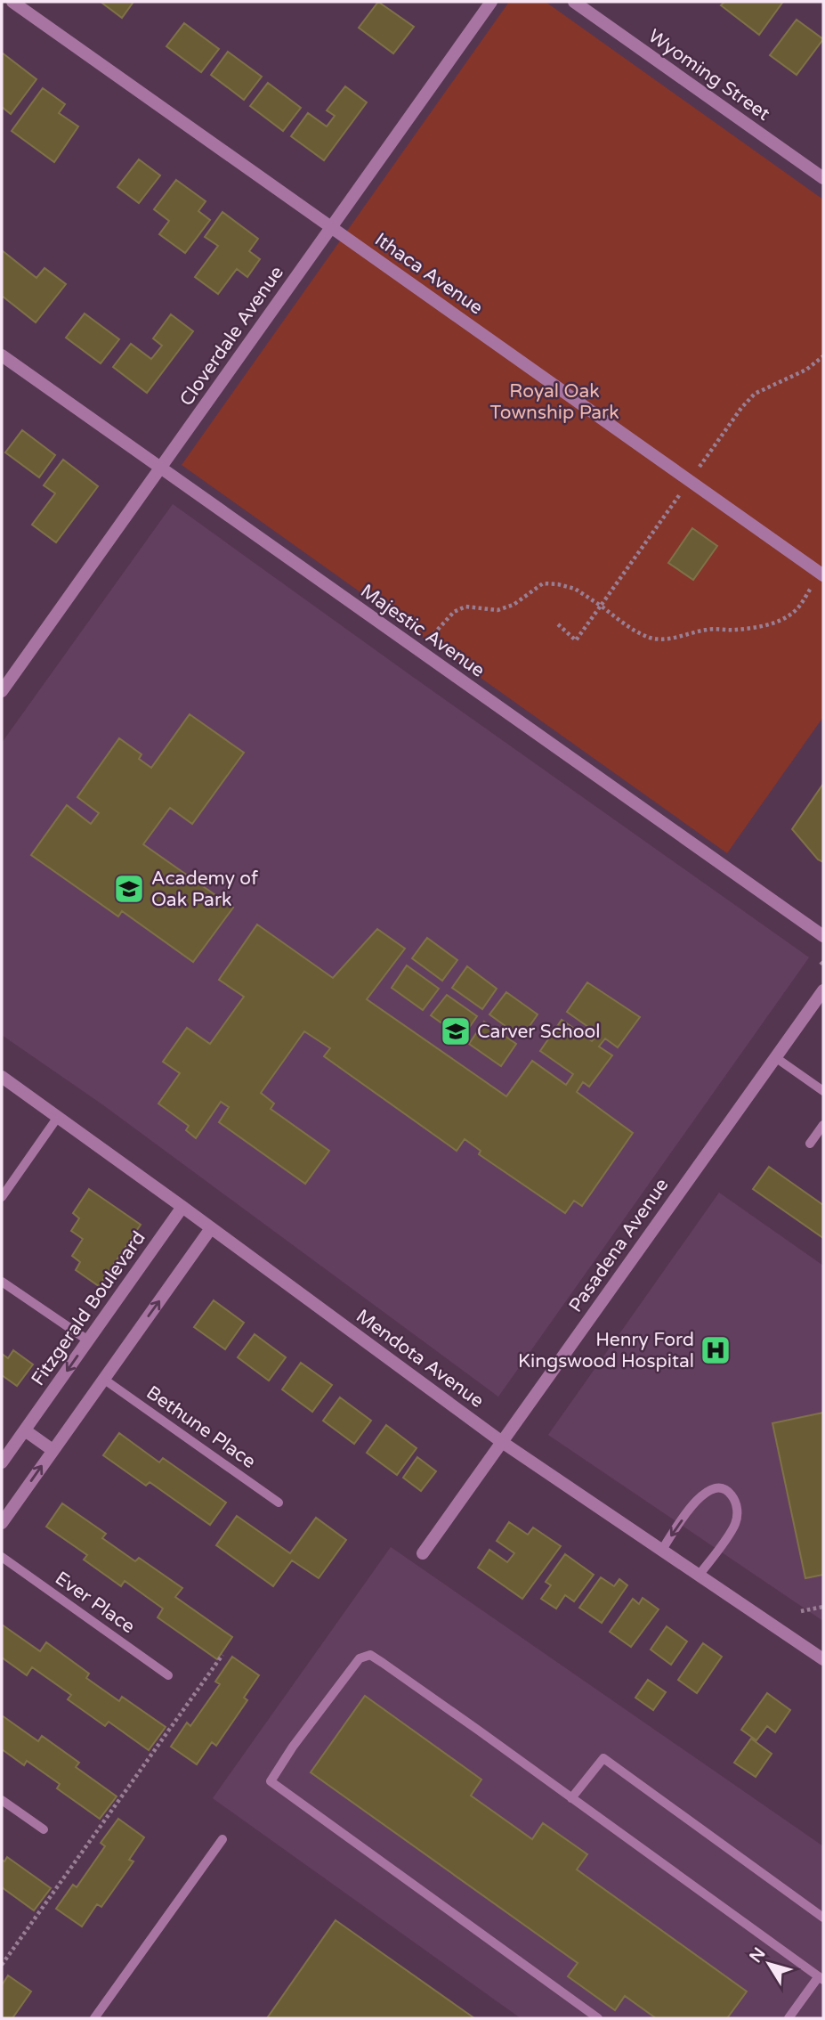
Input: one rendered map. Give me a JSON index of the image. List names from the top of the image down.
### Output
{
  "streets": {
    "street": [
      "Wyoming Street",
      "Ithaca Avenue",
      "Cloverdale Avenue",
      "Majestic Avenue",
      "Pasadena Avenue",
      "Fitzgerald Boulevard",
      "Mendota Avenue"
    ],
    "lane": ["Bethune Place", "Ever Place"]
  },
  "crossings": [
    ["Ithaca Avenue", "Cloverdale Avenue"],
    ["Cloverdale Avenue", "Majestic Avenue"],
    ["Pasadena Avenue", "Mendota Avenue"],
    ["Fitzgerald Boulevard", "Mendota Avenue"]
  ],
  "parks": ["Royal Oak Township Park"],
  "places": {
    "school or university": ["Academy of Oak Park", "Carver School"],
    "hospital": ["Henry Ford Kingswood Hospital"]
  },
  "north": "top left"
}
